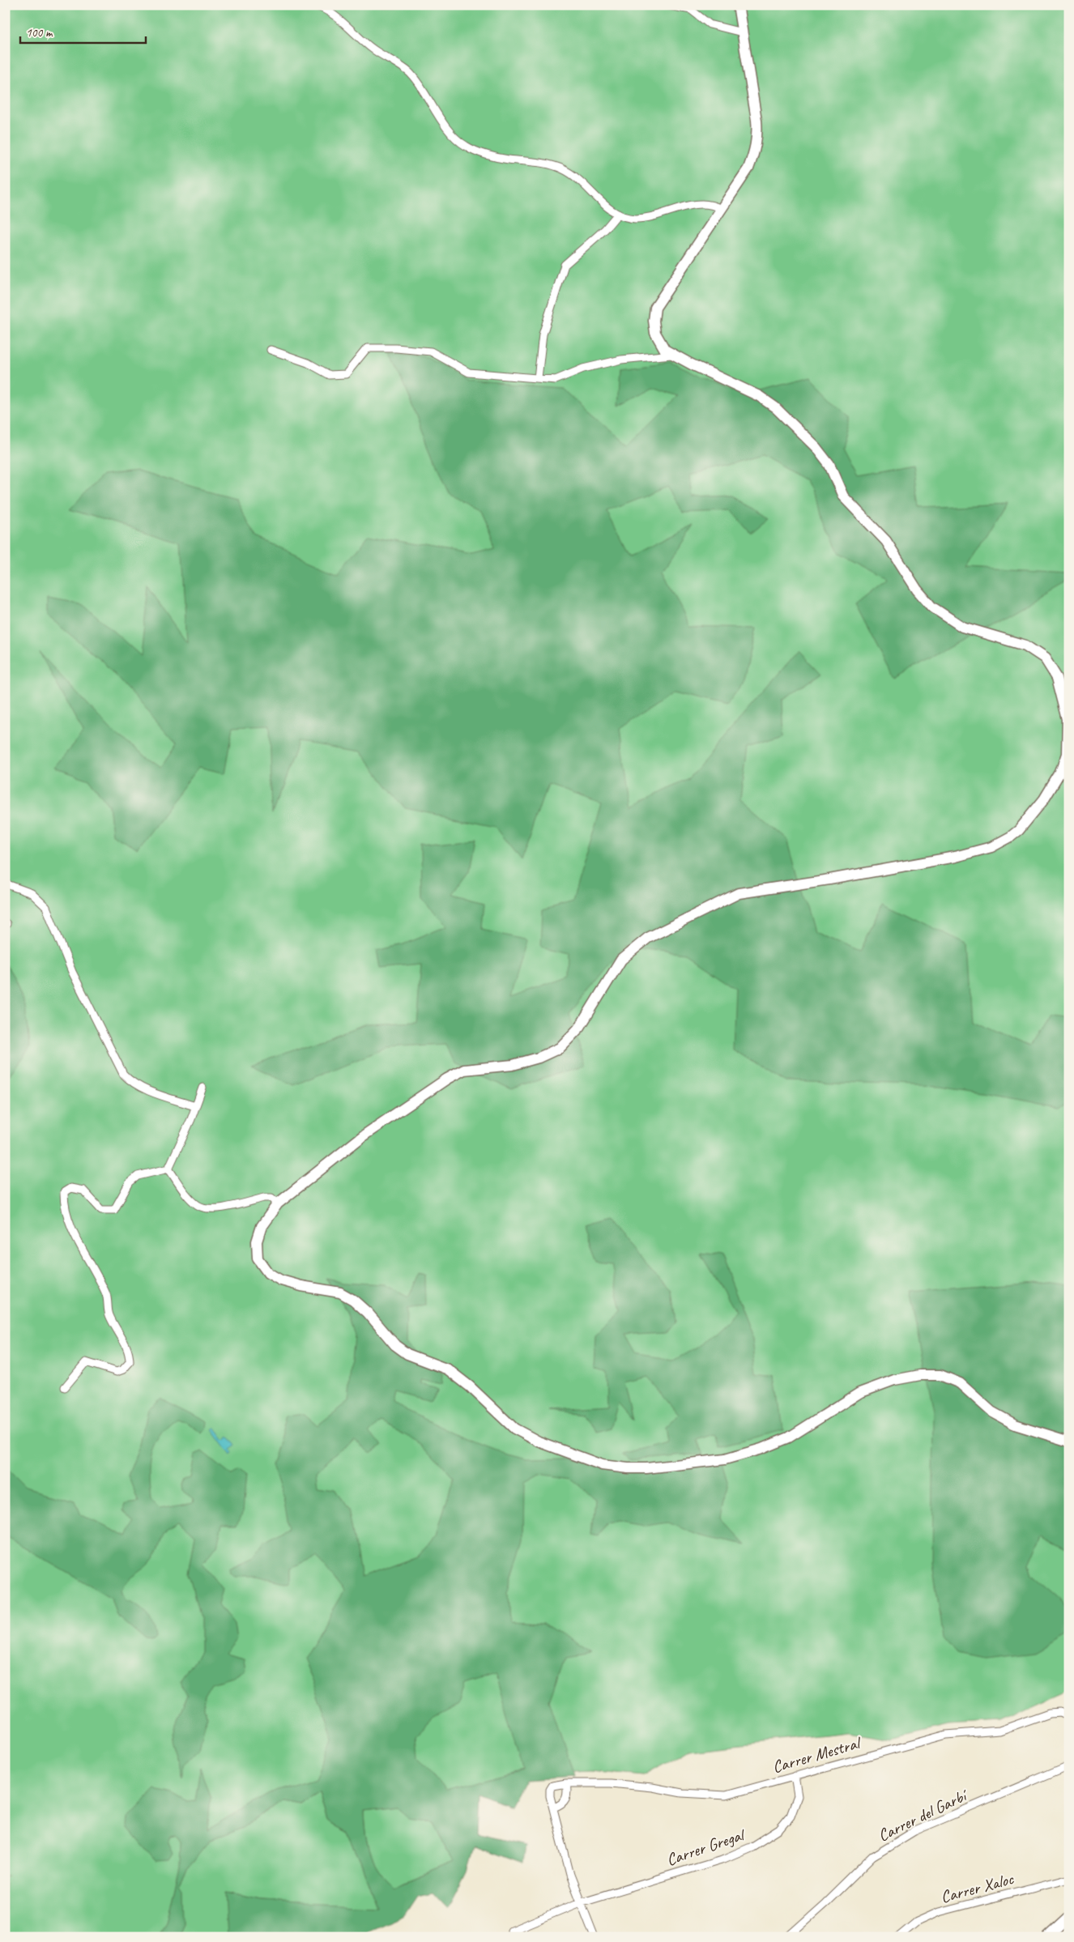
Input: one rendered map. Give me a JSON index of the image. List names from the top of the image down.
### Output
{
  "streets": {
    "street": [
      "Carrer Mestral",
      "Carrer del Garbí",
      "Carrer Gregal",
      "Carrer Xaloc"
    ]
  },
  "crossings": [
    ["Carrer Mestral", "Carrer Gregal"]
  ],
  "scale_bar": "100 m"
}
